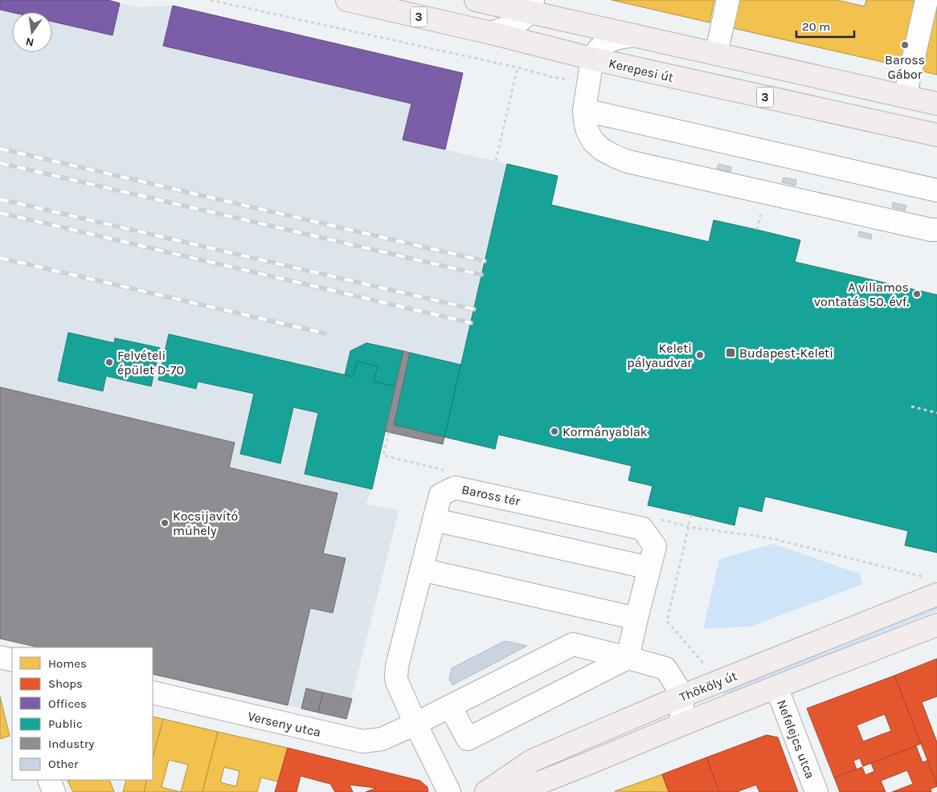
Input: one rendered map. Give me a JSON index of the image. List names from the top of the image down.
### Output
{
  "streets": {
    "main road": ["3", "Kerepesi út", "Thököly út"],
    "street": ["Baross tér", "Verseny utca", "Nefelejcs utca"]
  },
  "crossings": [
    ["Baross tér", "Verseny utca"],
    ["Thököly út", "Nefelejcs utca"]
  ],
  "places": {
    "other": [
      "Baross Gábor",
      "A villamos vontatás 50. évf.",
      "Keleti pályaudvar",
      "Felvételi épület D-70",
      "Kormányablak",
      "Kocsijavító műhely"
    ],
    "transit": ["Budapest-Keleti"]
  },
  "legend": [
    "Homes",
    "Shops",
    "Offices",
    "Public",
    "Industry",
    "Other"
  ],
  "scale_bar": "20 m",
  "north": "bottom"
}
